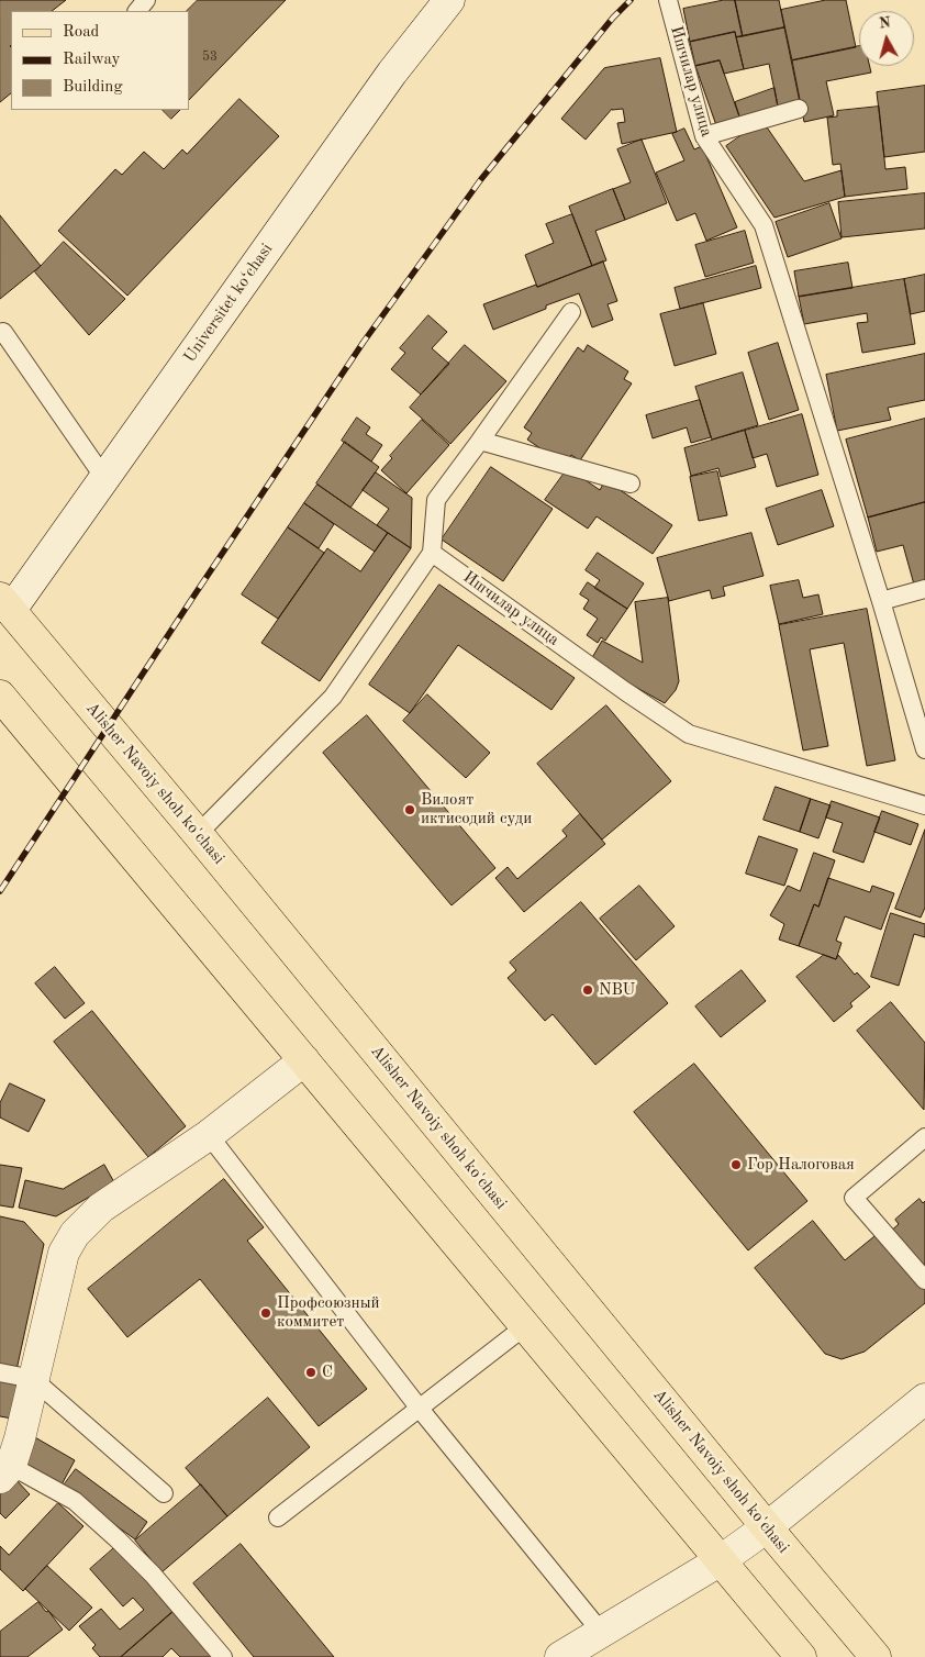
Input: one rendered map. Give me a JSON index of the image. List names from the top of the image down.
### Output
{
  "streets": {
    "main road": ["Alisher Navoiy shoh ko'chasi"],
    "street": ["Universitet kо‘chasi"],
    "lane": ["Ишчилар улица"]
  },
  "crossings": [
    ["Universitet kо‘chasi", "Alisher Navoiy shoh ko'chasi"]
  ],
  "places": [
    "Вилоят иктисодий суди",
    "NBU",
    "Гор Налоговая",
    "Профсоюзный коммитет",
    "С"
  ],
  "house_numbers": ["53"],
  "legend": ["Road", "Railway", "Building"],
  "north": "top"
}
